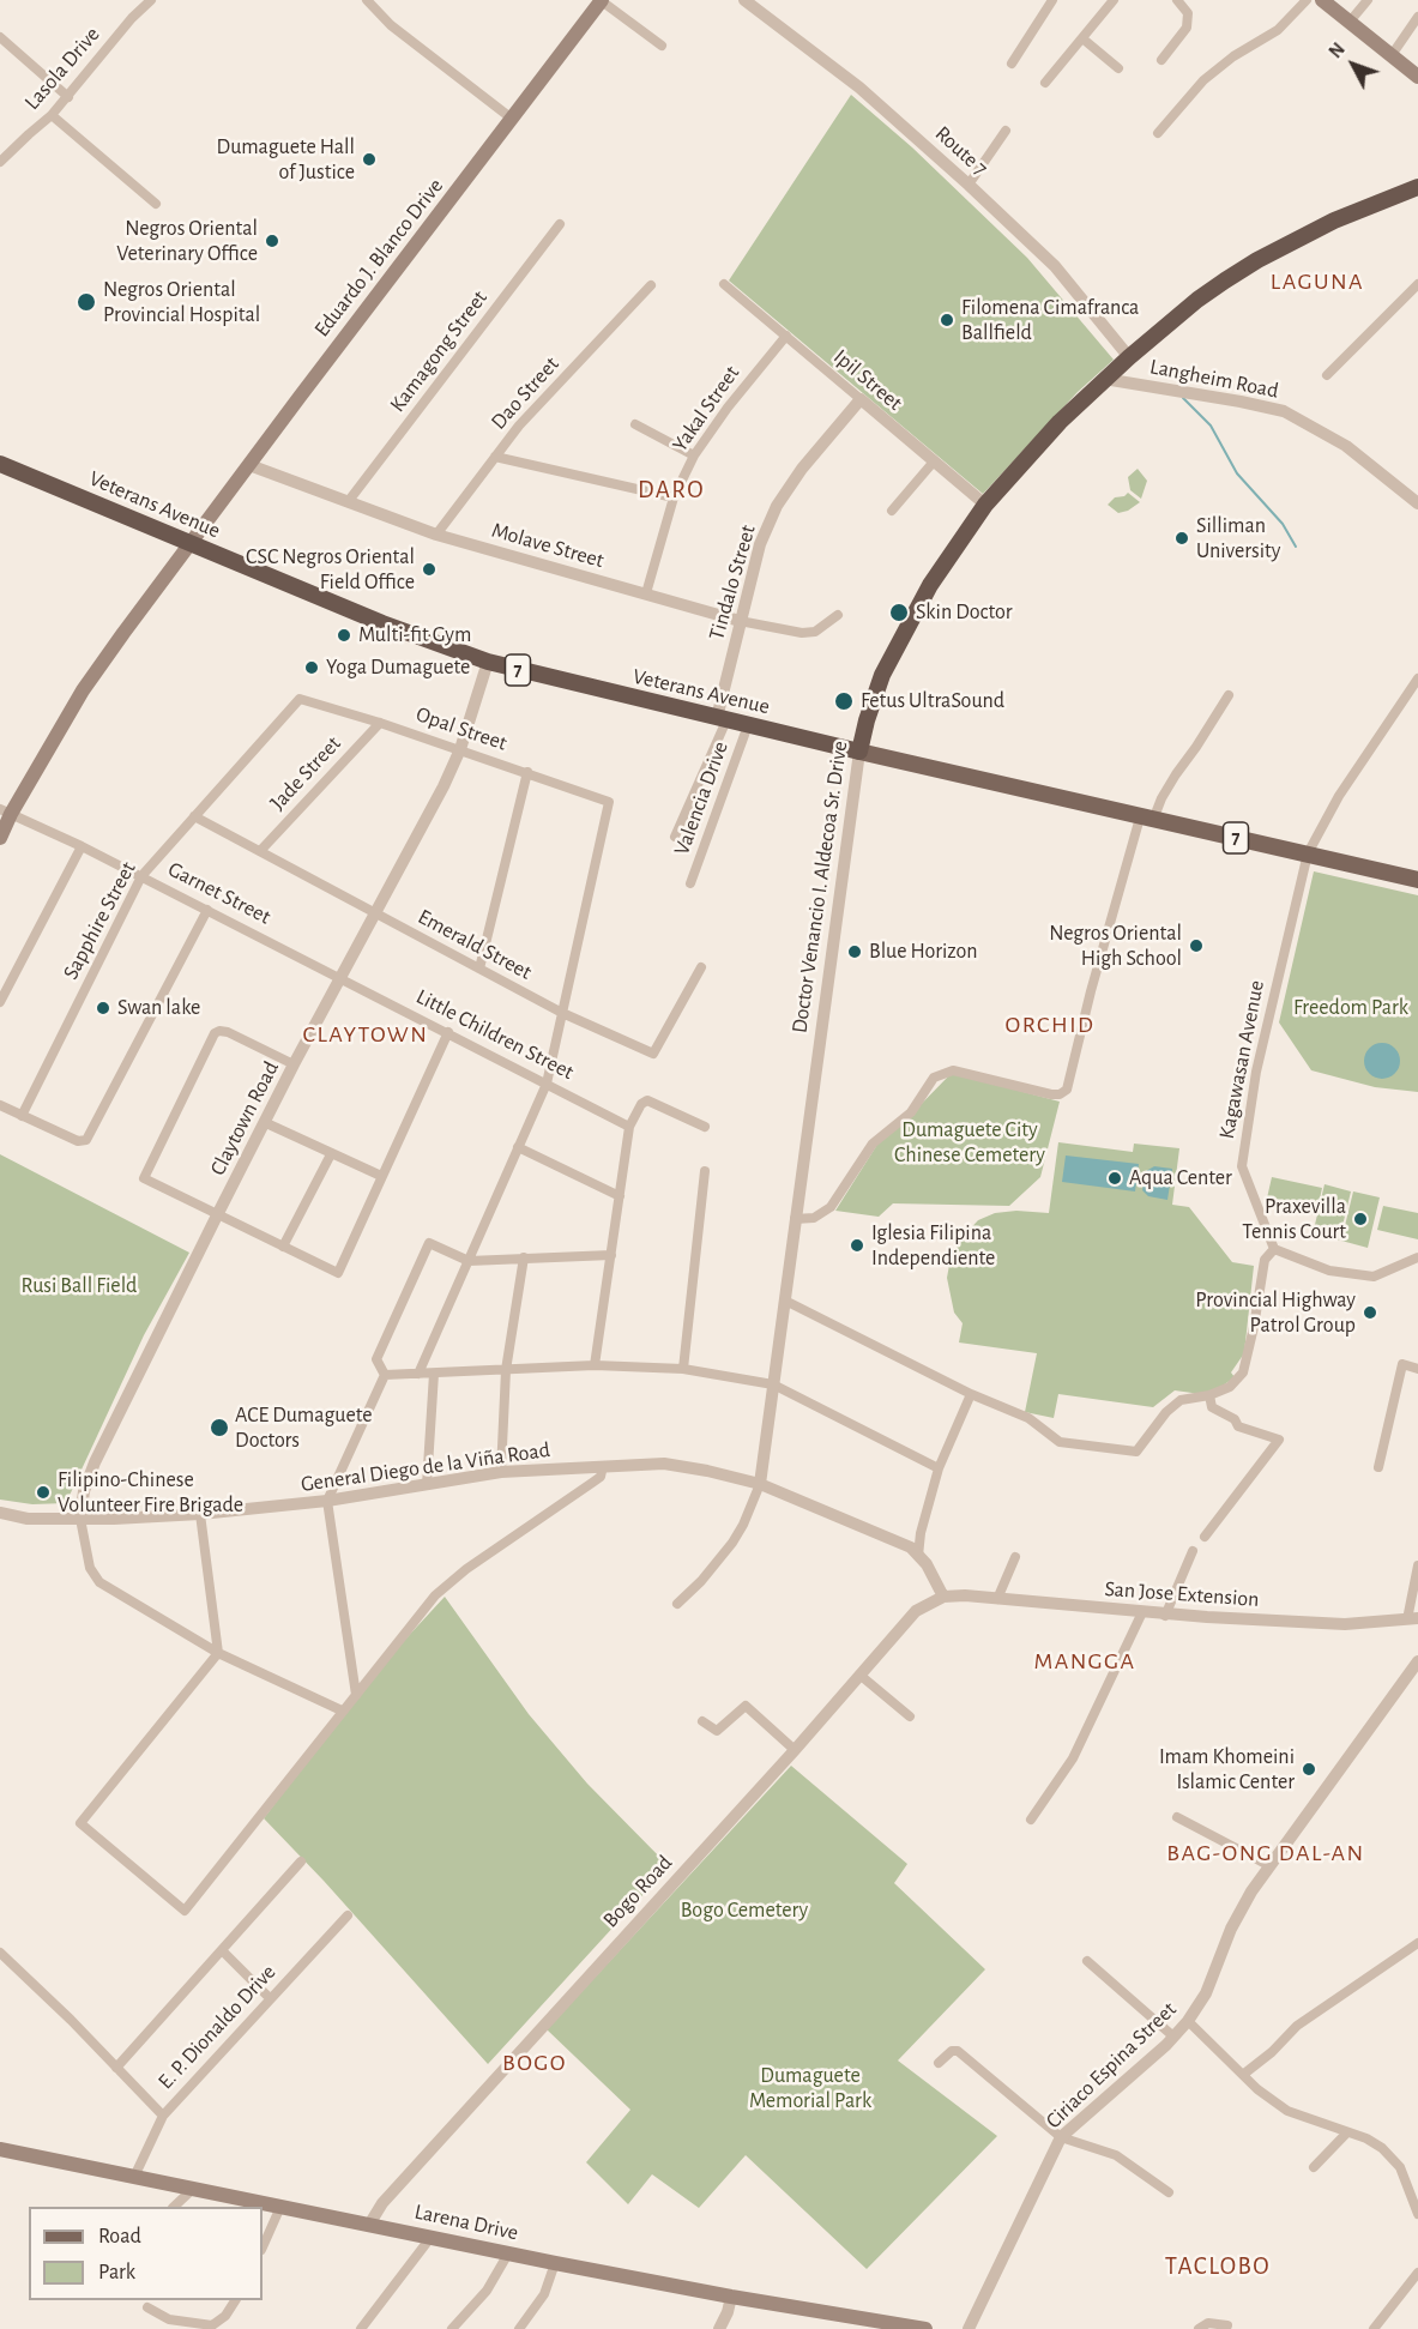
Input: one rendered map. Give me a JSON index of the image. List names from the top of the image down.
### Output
{
  "streets": {
    "highway": ["Veterans Avenue", "7", "Doctor Venancio I. Aldecoa Sr. Drive"],
    "main road": ["Eduardo J. Blanco Drive", "Larena Drive"],
    "street": [
      "Lasola Drive",
      "Route 7",
      "Kamagong Street",
      "Langheim Road",
      "Ipil Street",
      "Dao Street",
      "Yakal Street",
      "Molave Street",
      "Tindalo Street",
      "Opal Street",
      "Jade Street",
      "Valencia Drive",
      "Garnet Street",
      "Sapphire Street",
      "Emerald Street",
      "Little Children Street",
      "Kagawasan Avenue",
      "Claytown Road",
      "General Diego de la Viña Road",
      "San Jose Extension",
      "Bogo Road",
      "E. P. Dionaldo Drive",
      "Ciriaco Espina Street"
    ]
  },
  "crossings": [
    ["Route 7", "Doctor Venancio I. Aldecoa Sr. Drive"],
    ["Eduardo J. Blanco Drive", "Veterans Avenue"],
    ["Eduardo J. Blanco Drive", "Molave Street"],
    ["Eduardo J. Blanco Drive", "Garnet Street"],
    ["Kamagong Street", "Molave Street"],
    ["Langheim Road", "Doctor Venancio I. Aldecoa Sr. Drive"],
    ["Ipil Street", "Yakal Street"],
    ["Ipil Street", "Tindalo Street"],
    ["Ipil Street", "Doctor Venancio I. Aldecoa Sr. Drive"],
    ["Dao Street", "Molave Street"],
    ["Yakal Street", "Molave Street"],
    ["Veterans Avenue", "Tindalo Street"],
    ["Veterans Avenue", "Valencia Drive"],
    ["Veterans Avenue", "Doctor Venancio I. Aldecoa Sr. Drive"],
    ["Veterans Avenue", "Kagawasan Avenue"],
    ["Veterans Avenue", "Claytown Road"],
    ["Molave Street", "Tindalo Street"],
    ["Opal Street", "Jade Street"],
    ["Opal Street", "Sapphire Street"],
    ["Opal Street", "Emerald Street"],
    ["Opal Street", "Claytown Road"],
    ["Jade Street", "Emerald Street"],
    ["Doctor Venancio I. Aldecoa Sr. Drive", "General Diego de la Viña Road"],
    ["Garnet Street", "Sapphire Street"],
    ["Garnet Street", "Little Children Street"],
    ["Garnet Street", "Claytown Road"],
    ["Sapphire Street", "Emerald Street"],
    ["Emerald Street", "Claytown Road"],
    ["Little Children Street", "Claytown Road"],
    ["Claytown Road", "General Diego de la Viña Road"],
    ["General Diego de la Viña Road", "San Jose Extension"],
    ["General Diego de la Viña Road", "Bogo Road"],
    ["San Jose Extension", "Bogo Road"],
    ["Bogo Road", "Larena Drive"],
    ["E. P. Dionaldo Drive", "Larena Drive"]
  ],
  "districts": [
    "LAGUNA",
    "DARO",
    "ORCHID",
    "CLAYTOWN",
    "MANGGA",
    "BAG-ONG DAL-AN",
    "BOGO",
    "TACLOBO"
  ],
  "parks": [
    "Freedom Park",
    "Dumaguete City Chinese Cemetery",
    "Rusi Ball Field",
    "Bogo Cemetery",
    "Dumaguete Memorial Park"
  ],
  "places": [
    "Dumaguete Hall of Justice",
    "Negros Oriental Veterinary Office",
    "Negros Oriental Provincial Hospital",
    "Filomena Cimafranca Ballfield",
    "Silliman University",
    "CSC Negros Oriental Field Office",
    "Skin Doctor",
    "Multi-fit Gym",
    "Yoga Dumaguete",
    "Fetus UltraSound",
    "Negros Oriental High School",
    "Blue Horizon",
    "Swan lake",
    "Aqua Center",
    "Praxevilla Tennis Court",
    "Iglesia Filipina Independiente",
    "Provincial Highway Patrol Group",
    "ACE Dumaguete Doctors",
    "Filipino-Chinese Volunteer Fire Brigade",
    "Imam Khomeini Islamic Center"
  ],
  "legend": ["Road", "Park"],
  "north": "top left"
}
